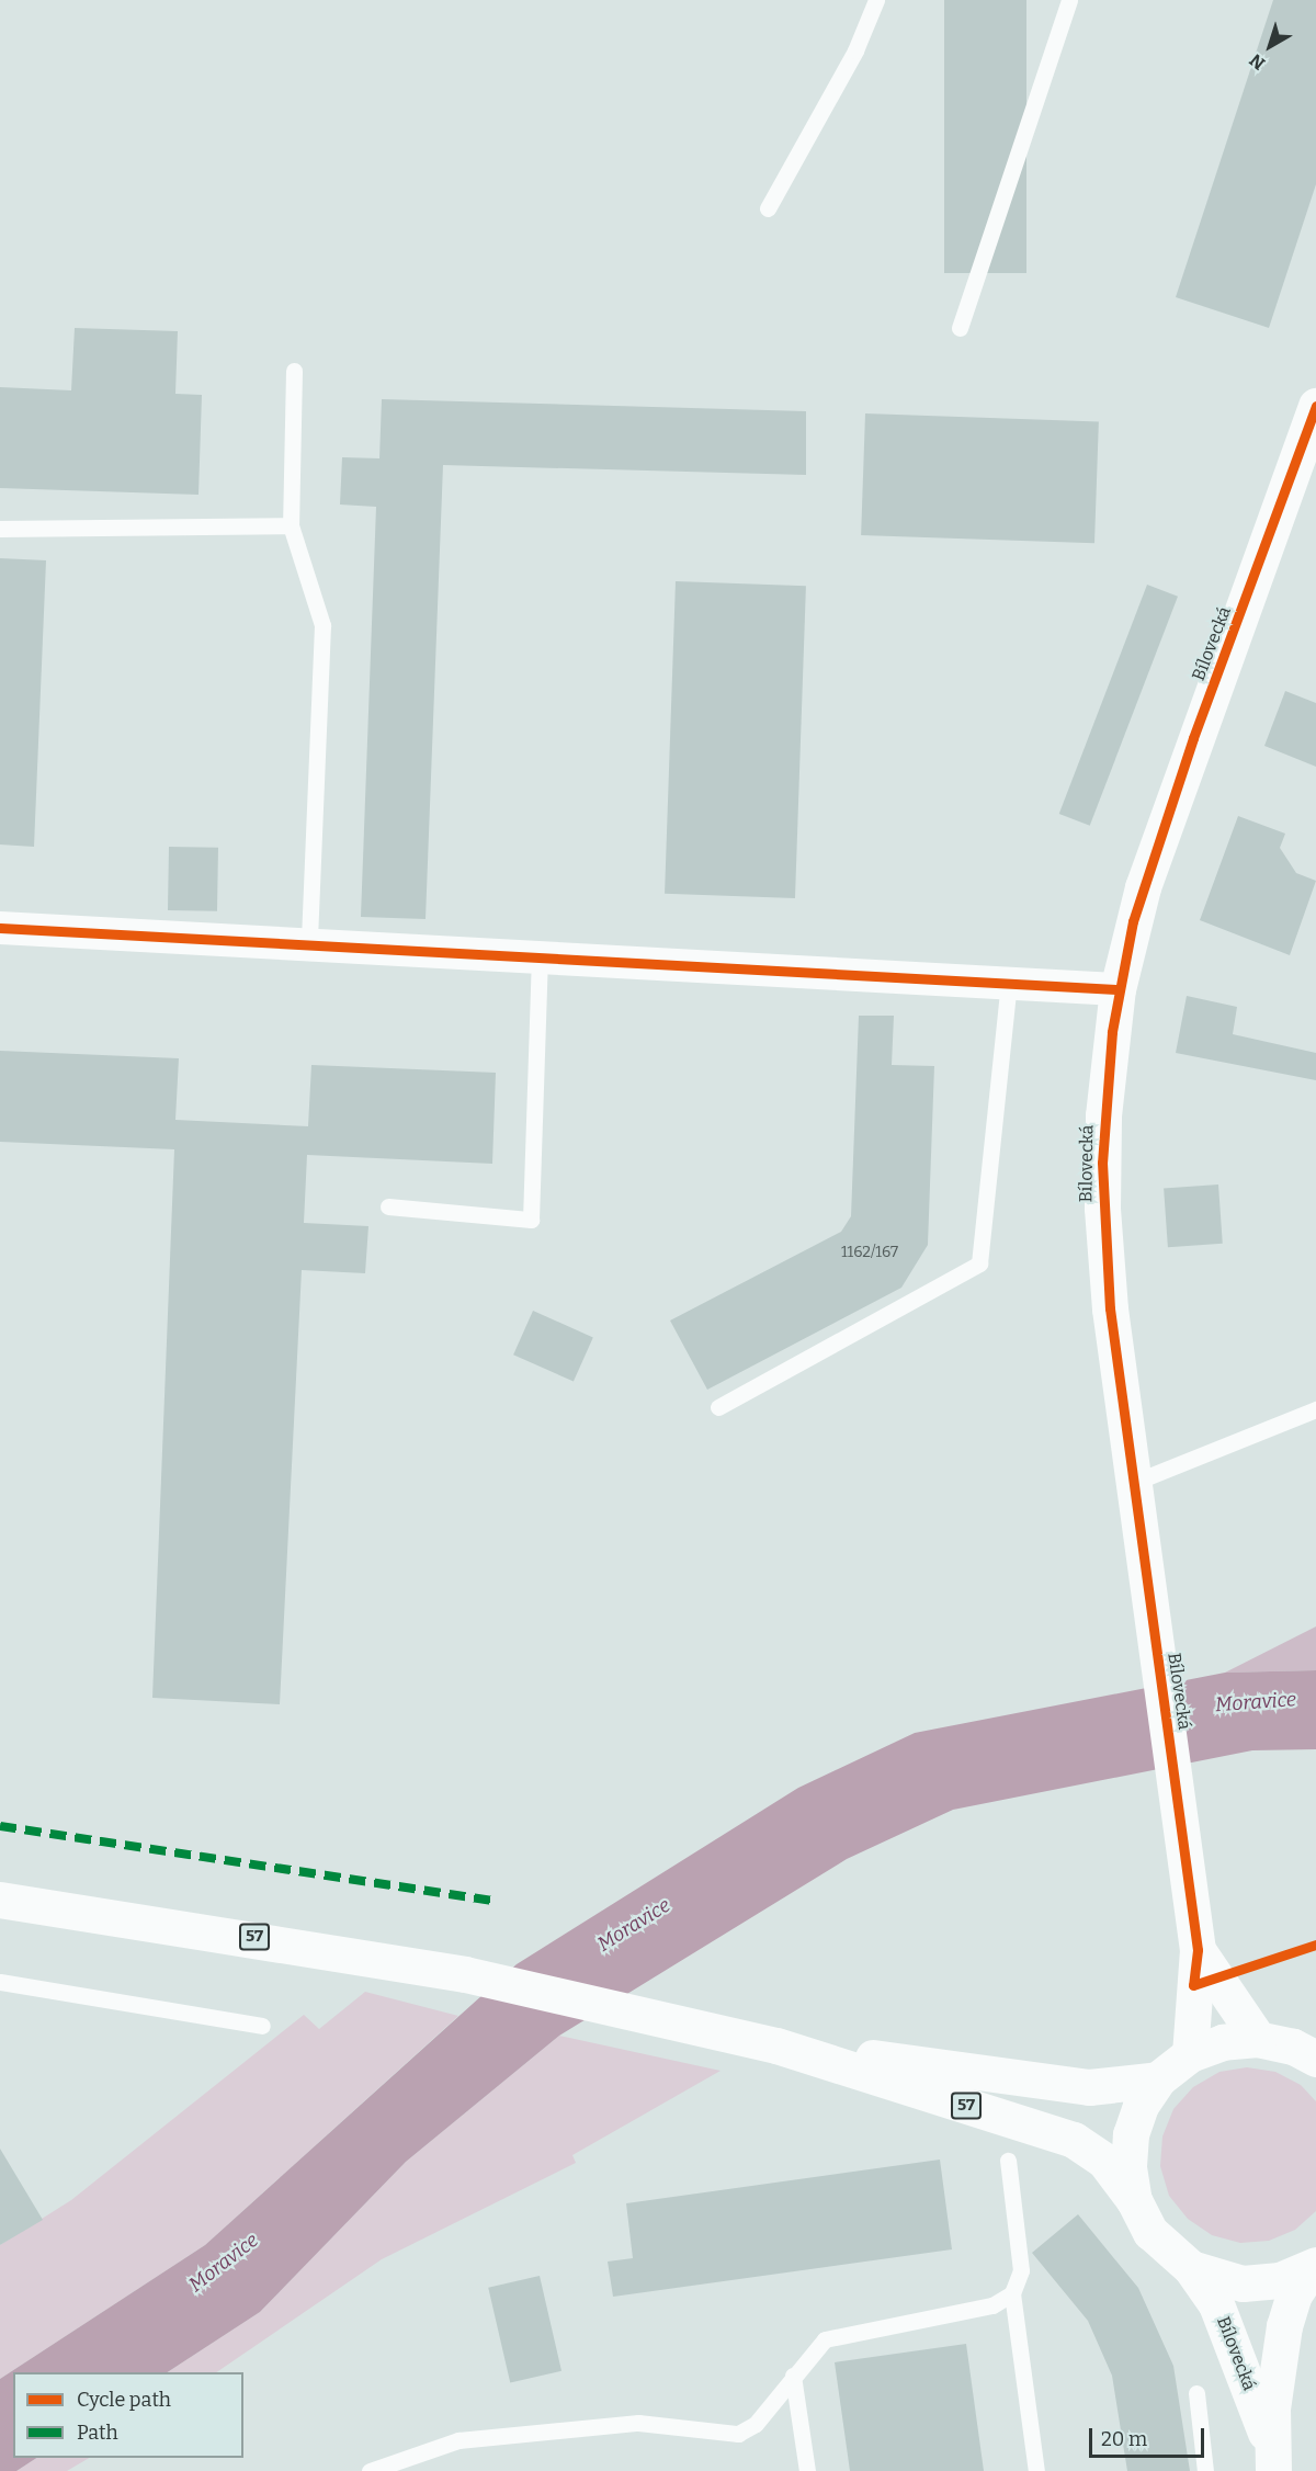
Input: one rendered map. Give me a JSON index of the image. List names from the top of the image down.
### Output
{
  "streets": {
    "main road": ["Bílovecká", "57"]
  },
  "crossings": [
    ["Bílovecká", "57"]
  ],
  "water": ["Moravice"],
  "house_numbers": ["1162/167"],
  "legend": ["Cycle path", "Path"],
  "scale_bar": "20 m",
  "north": "bottom left"
}
